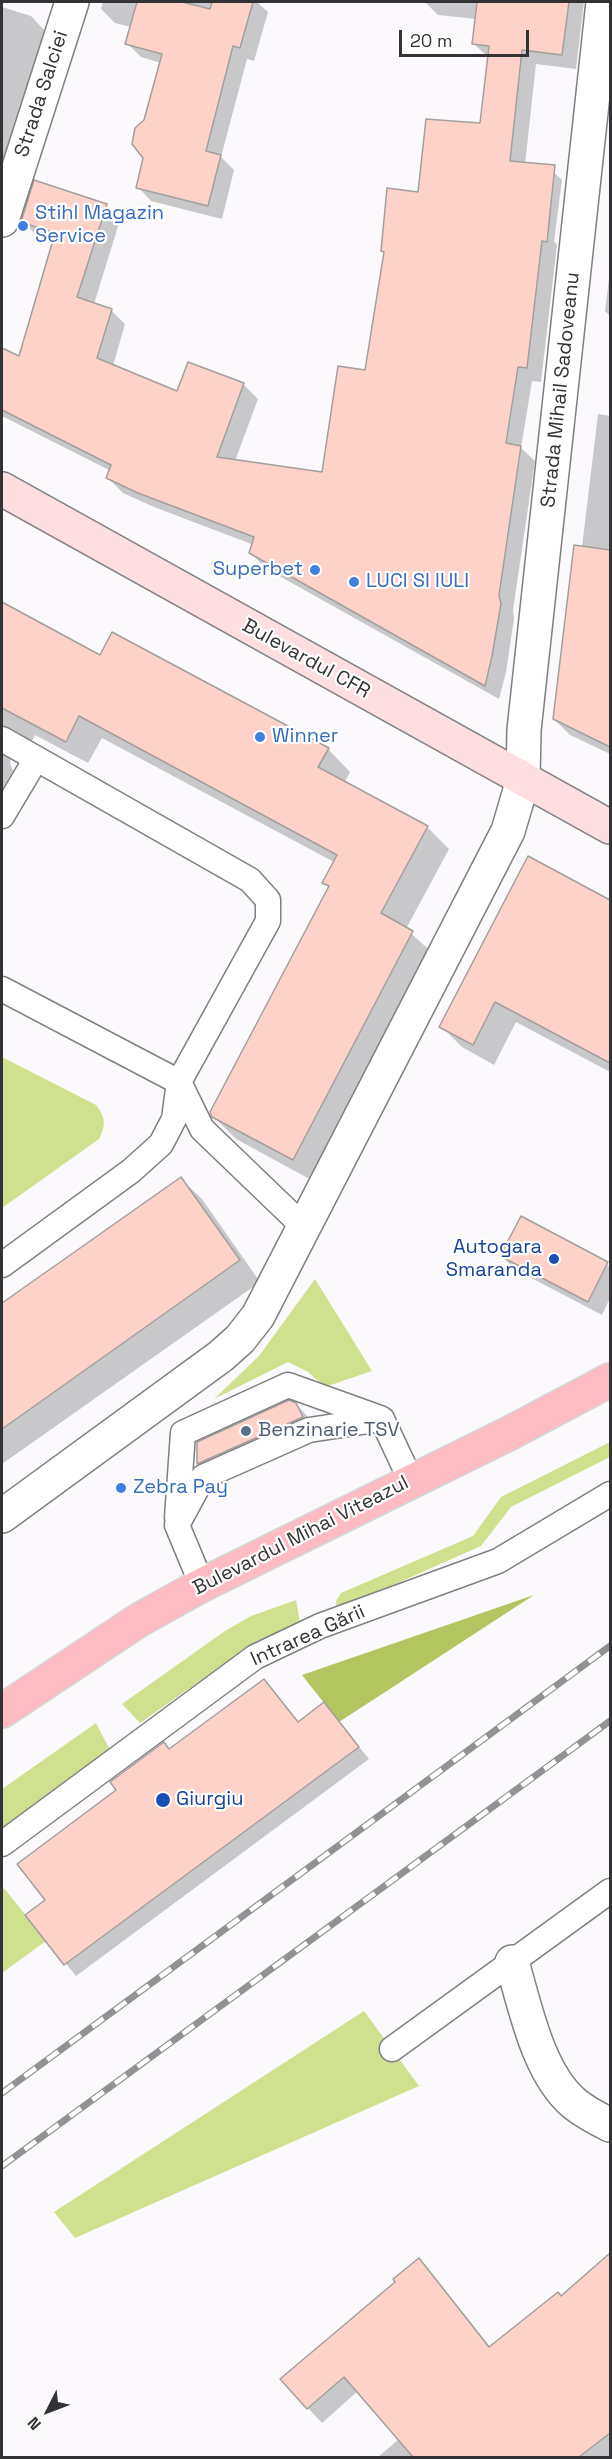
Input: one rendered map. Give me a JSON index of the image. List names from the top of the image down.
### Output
{
  "streets": {
    "main road": ["Bulevardul CFR", "Bulevardul Mihai Viteazul"],
    "street": ["Strada Salciei", "Strada Mihail Sadoveanu"],
    "lane": ["Intrarea Gării"]
  },
  "crossings": [
    ["Strada Mihail Sadoveanu", "Bulevardul CFR"]
  ],
  "places": [
    "Stihl Magazin Service",
    "Superbet",
    "LUCI SI IULI",
    "Winner",
    "Autogara Smaranda",
    "Benzinarie TSV",
    "Zebra Pay",
    "Giurgiu"
  ],
  "scale_bar": "20 m",
  "north": "bottom left"
}
